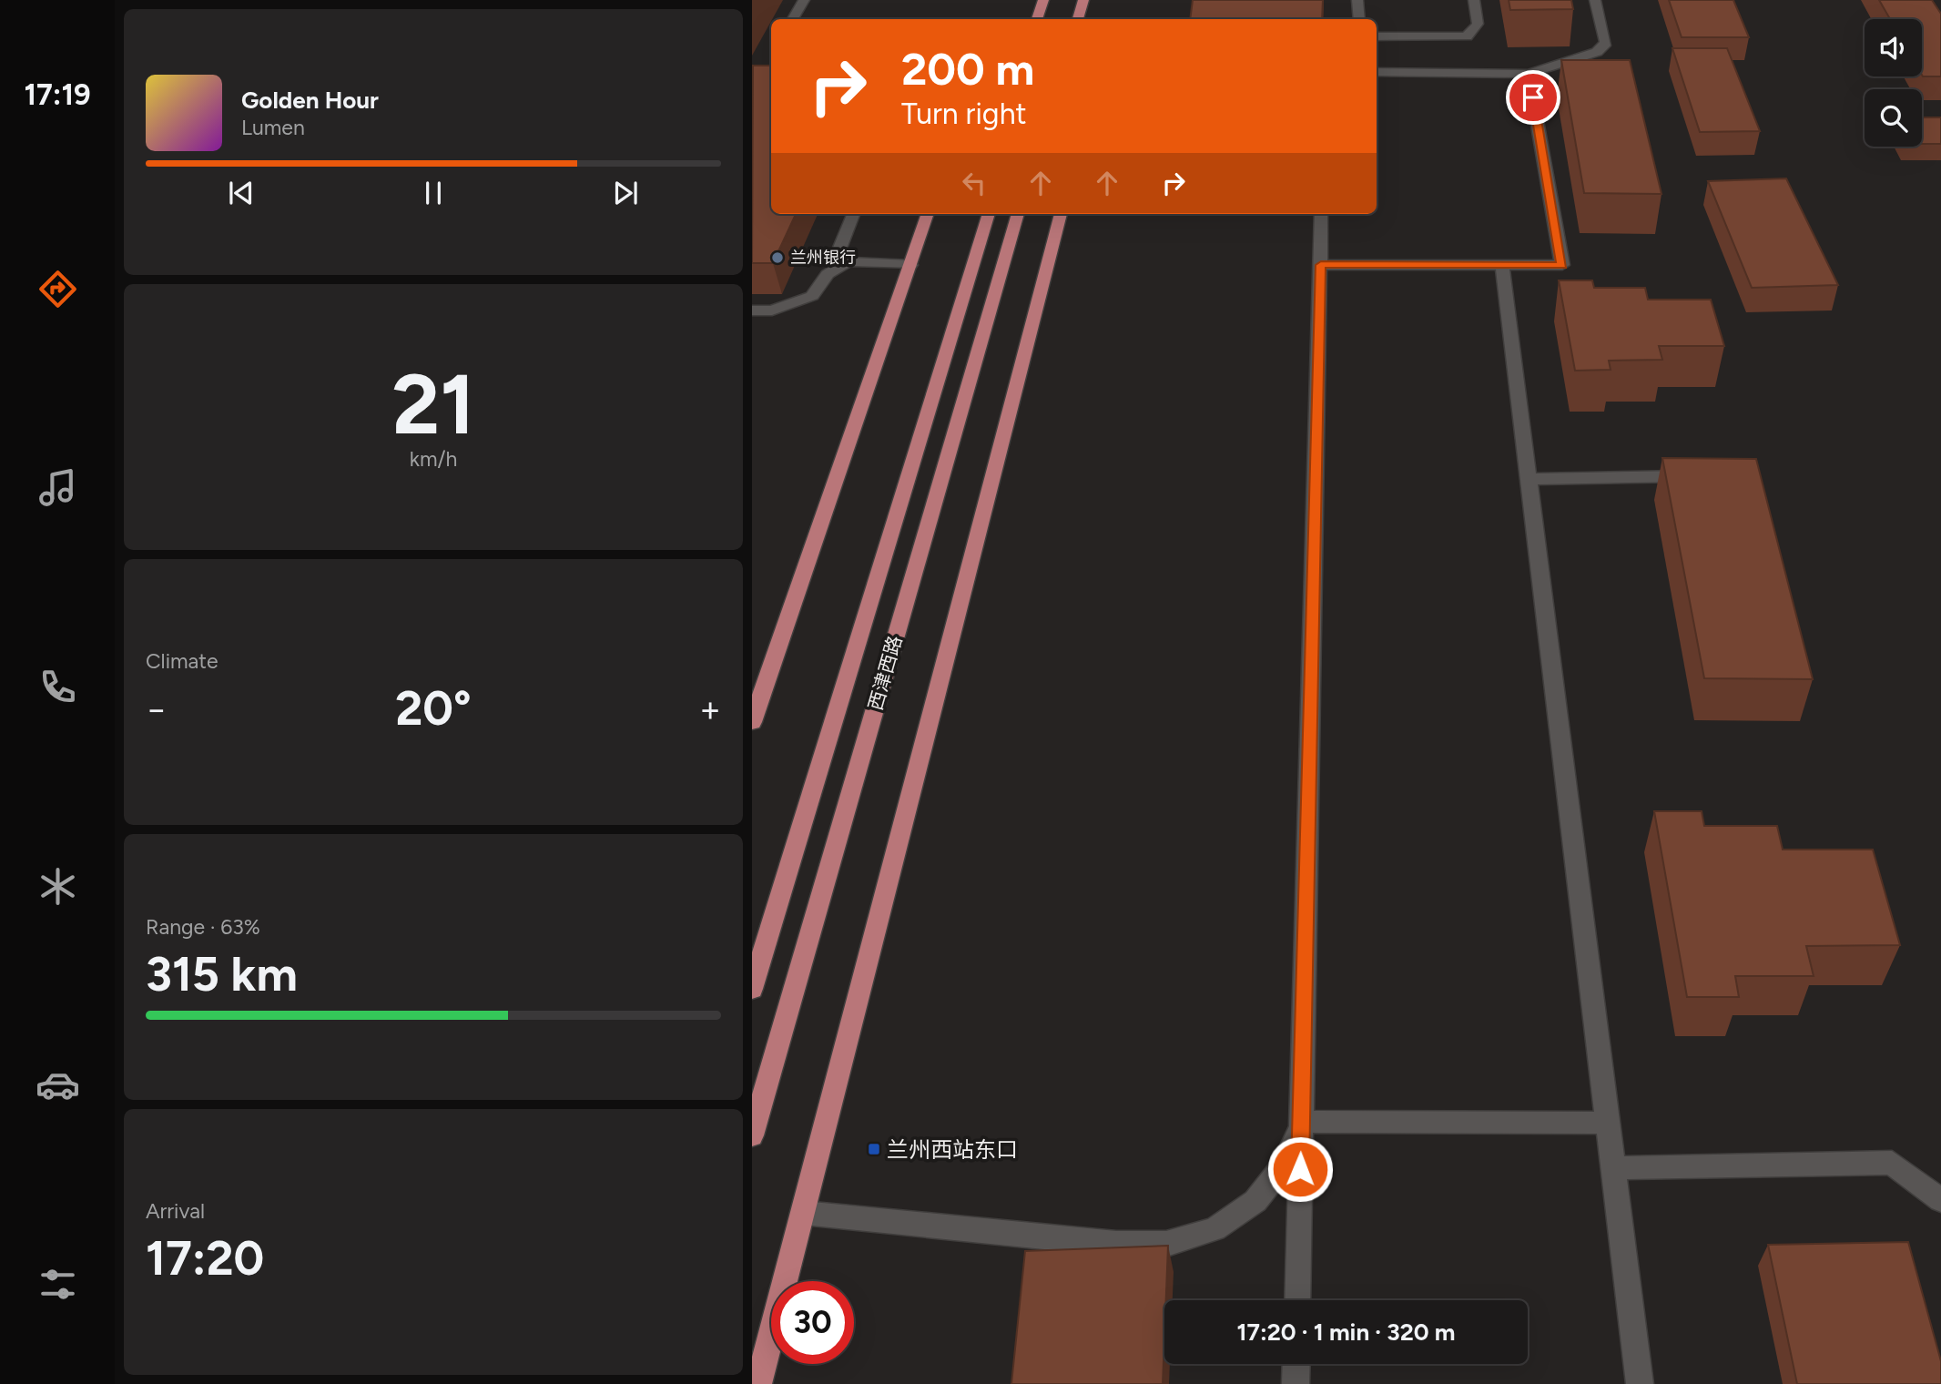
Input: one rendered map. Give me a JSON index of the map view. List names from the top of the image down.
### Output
{
  "streets": {
    "main road": ["西津西路"]
  },
  "places": {
    "other": ["兰州银行"],
    "transit": ["兰州西站东口"]
  },
  "page": {
    "tabs": "17:19",
    "turn": ["200 m", "Turn right"],
    "song": ["Golden Hour", "Lumen"],
    "tile": [
      ["21", "km/h"],
      "Climate",
      ["Range · 63%", "315 km"],
      ["Arrival", "17:20"]
    ],
    "heat": ["−", "20°", "+"],
    "limit": "30",
    "trip": "17:20 · 1 min · 320 m"
  }
}
